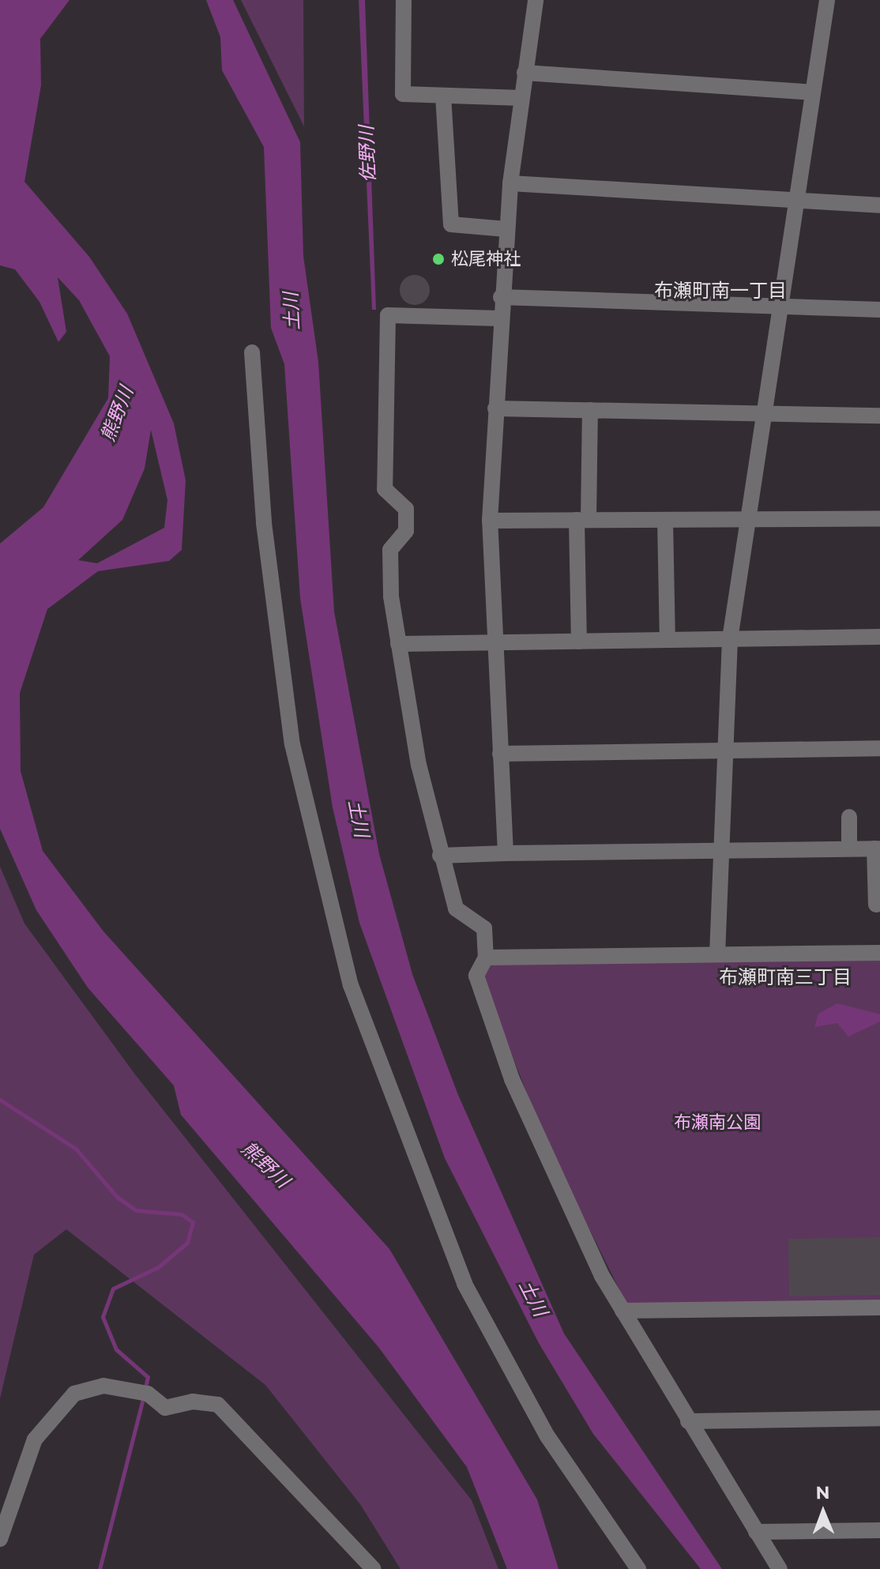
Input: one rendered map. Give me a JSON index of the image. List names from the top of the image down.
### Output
{
  "districts": ["布瀬町南一丁目", "布瀬町南三丁目"],
  "water": ["佐野川", "土川", "熊野川"],
  "parks": ["布瀬南公園"],
  "places": ["松尾神社"],
  "north": "top"
}
